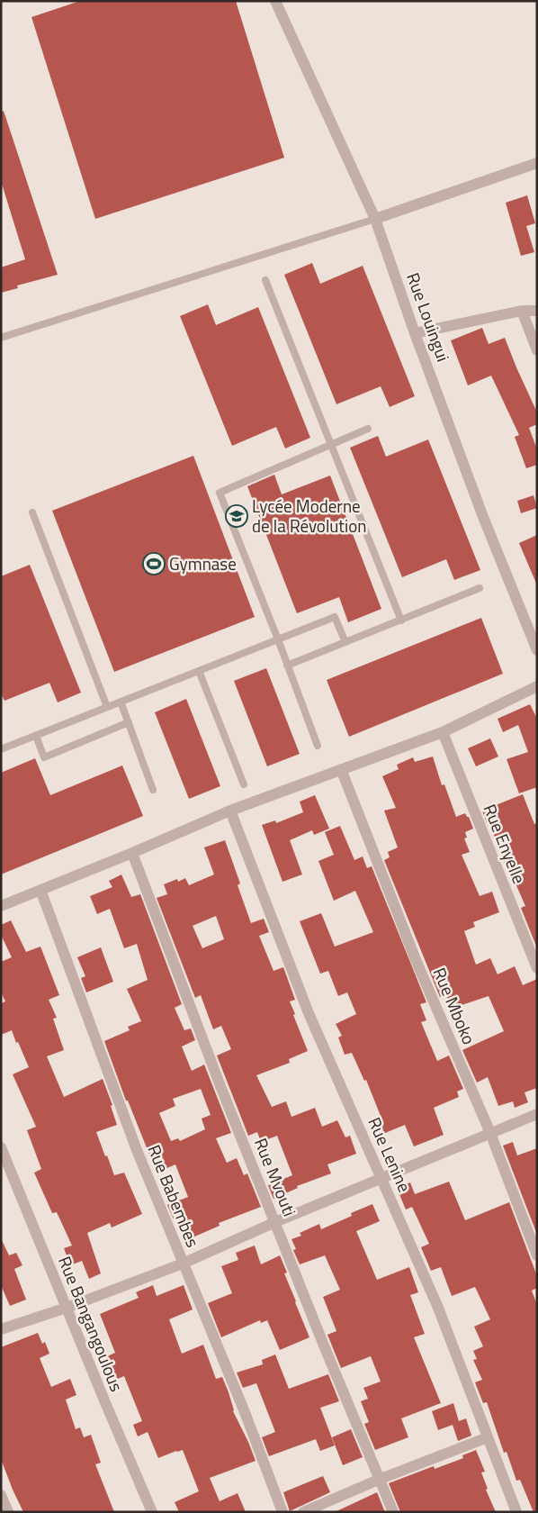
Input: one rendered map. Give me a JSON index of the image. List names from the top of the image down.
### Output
{
  "streets": {
    "street": [
      "Rue Louingui",
      "Rue Enyelle",
      "Rue Mboko",
      "Rue Lenine",
      "Rue Mvouti",
      "Rue Babembes",
      "Rue Bangangoulous"
    ]
  },
  "places": {
    "school or university": ["Lycée Moderne de la Révolution"],
    "sports": ["Gymnase"]
  }
}
